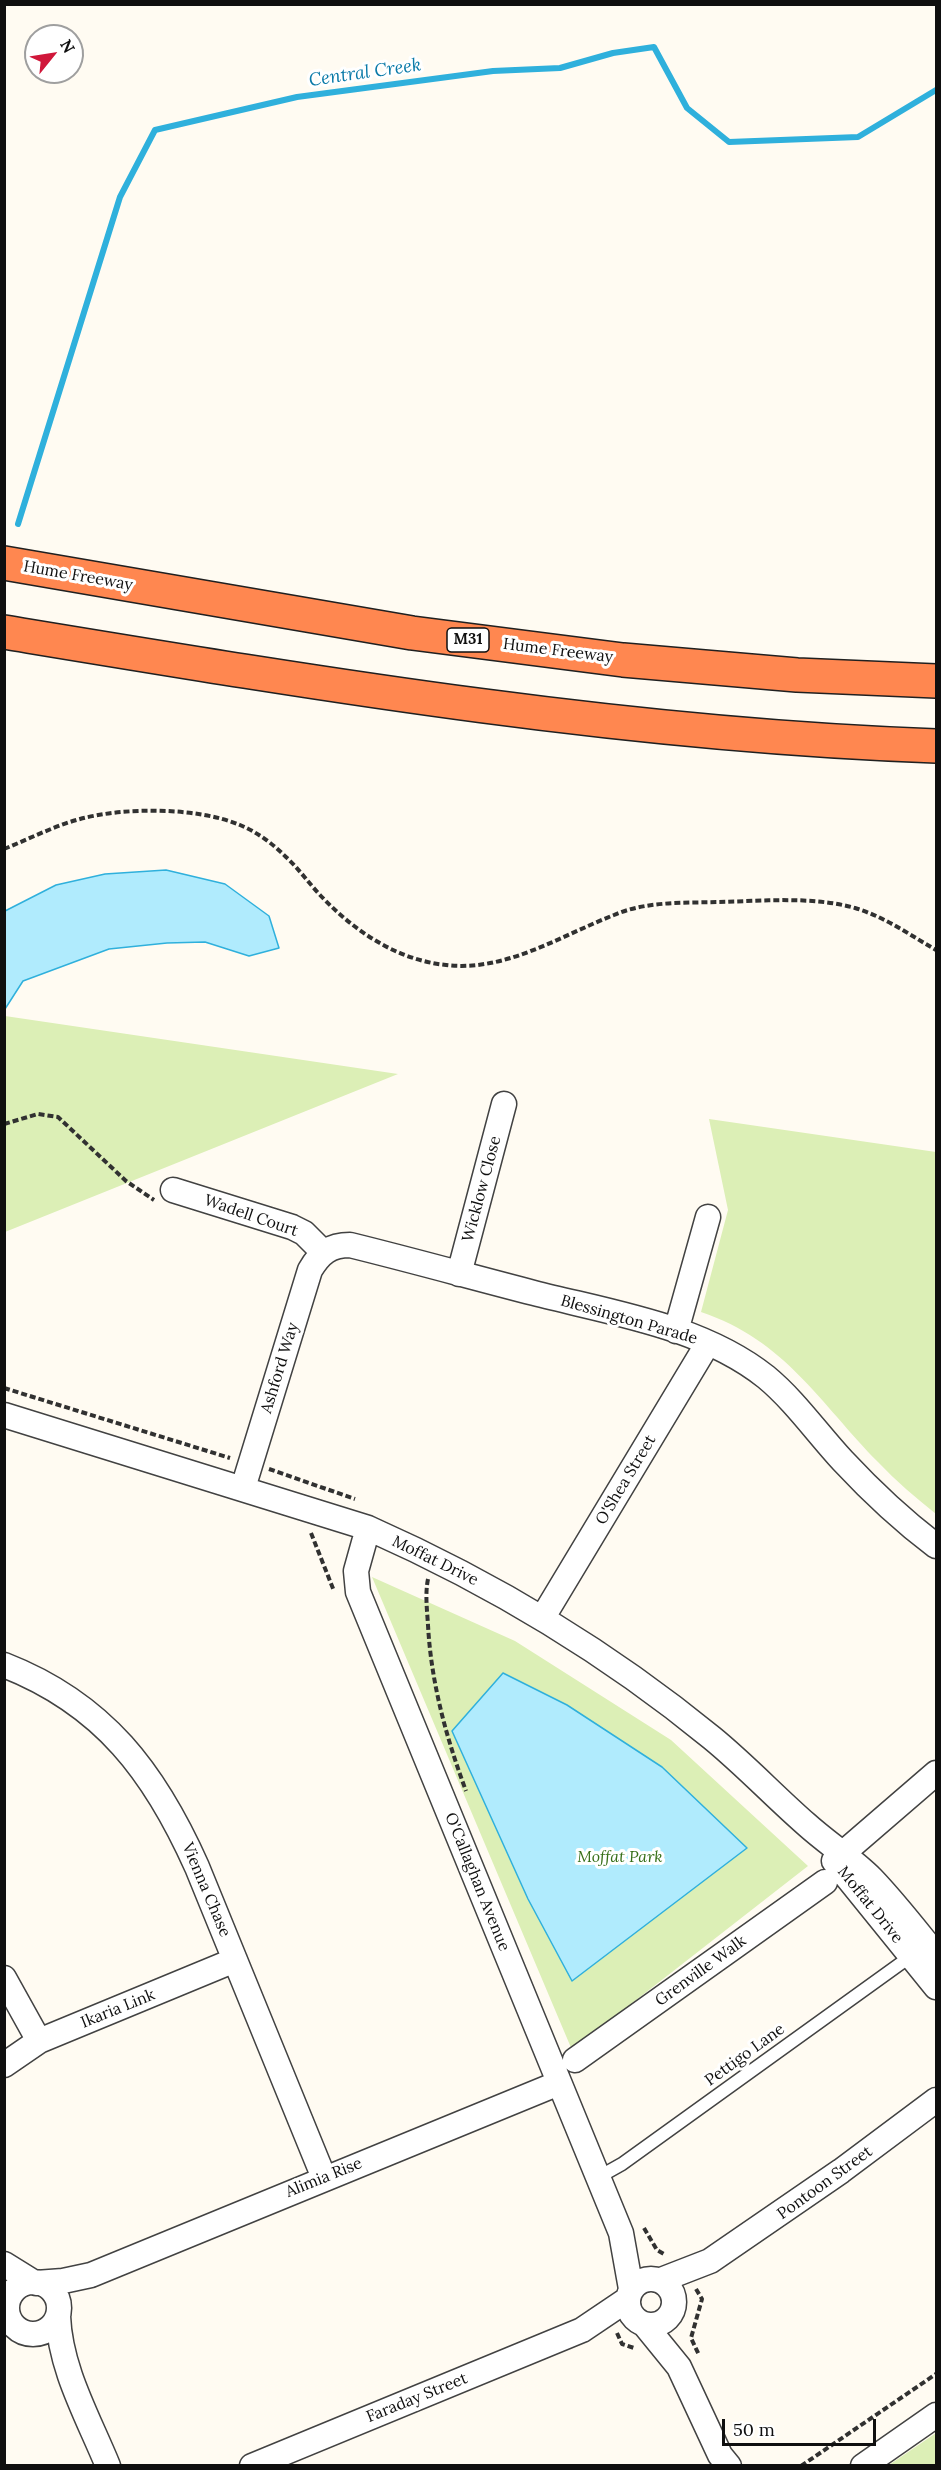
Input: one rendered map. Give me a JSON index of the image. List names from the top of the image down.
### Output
{
  "streets": {
    "highway": ["Hume Freeway", "M31"],
    "street": [
      "Wicklow Close",
      "Wadell Court",
      "Blessington Parade",
      "Ashford Way",
      "O'Shea Street",
      "Moffat Drive",
      "O'Callaghan Avenue",
      "Vienna Chase",
      "Grenville Walk",
      "Ikaria Link",
      "Alimia Rise",
      "Pontoon Street",
      "Faraday Street"
    ],
    "lane": ["Pettigo Lane"]
  },
  "crossings": [
    ["Wicklow Close", "Blessington Parade"],
    ["Wadell Court", "Blessington Parade"],
    ["Wadell Court", "Ashford Way"],
    ["Blessington Parade", "Ashford Way"],
    ["Blessington Parade", "O'Shea Street"],
    ["Ashford Way", "Moffat Drive"],
    ["O'Shea Street", "Moffat Drive"],
    ["Moffat Drive", "O'Callaghan Avenue"],
    ["Moffat Drive", "Grenville Walk"],
    ["Moffat Drive", "Pettigo Lane"],
    ["O'Callaghan Avenue", "Pettigo Lane"],
    ["O'Callaghan Avenue", "Alimia Rise"],
    ["O'Callaghan Avenue", "Pontoon Street"],
    ["O'Callaghan Avenue", "Faraday Street"],
    ["Vienna Chase", "Ikaria Link"],
    ["Vienna Chase", "Alimia Rise"],
    ["Pontoon Street", "Faraday Street"]
  ],
  "water": ["Central Creek"],
  "parks": ["Moffat Park"],
  "scale_bar": "50 m",
  "north": "top right"
}
